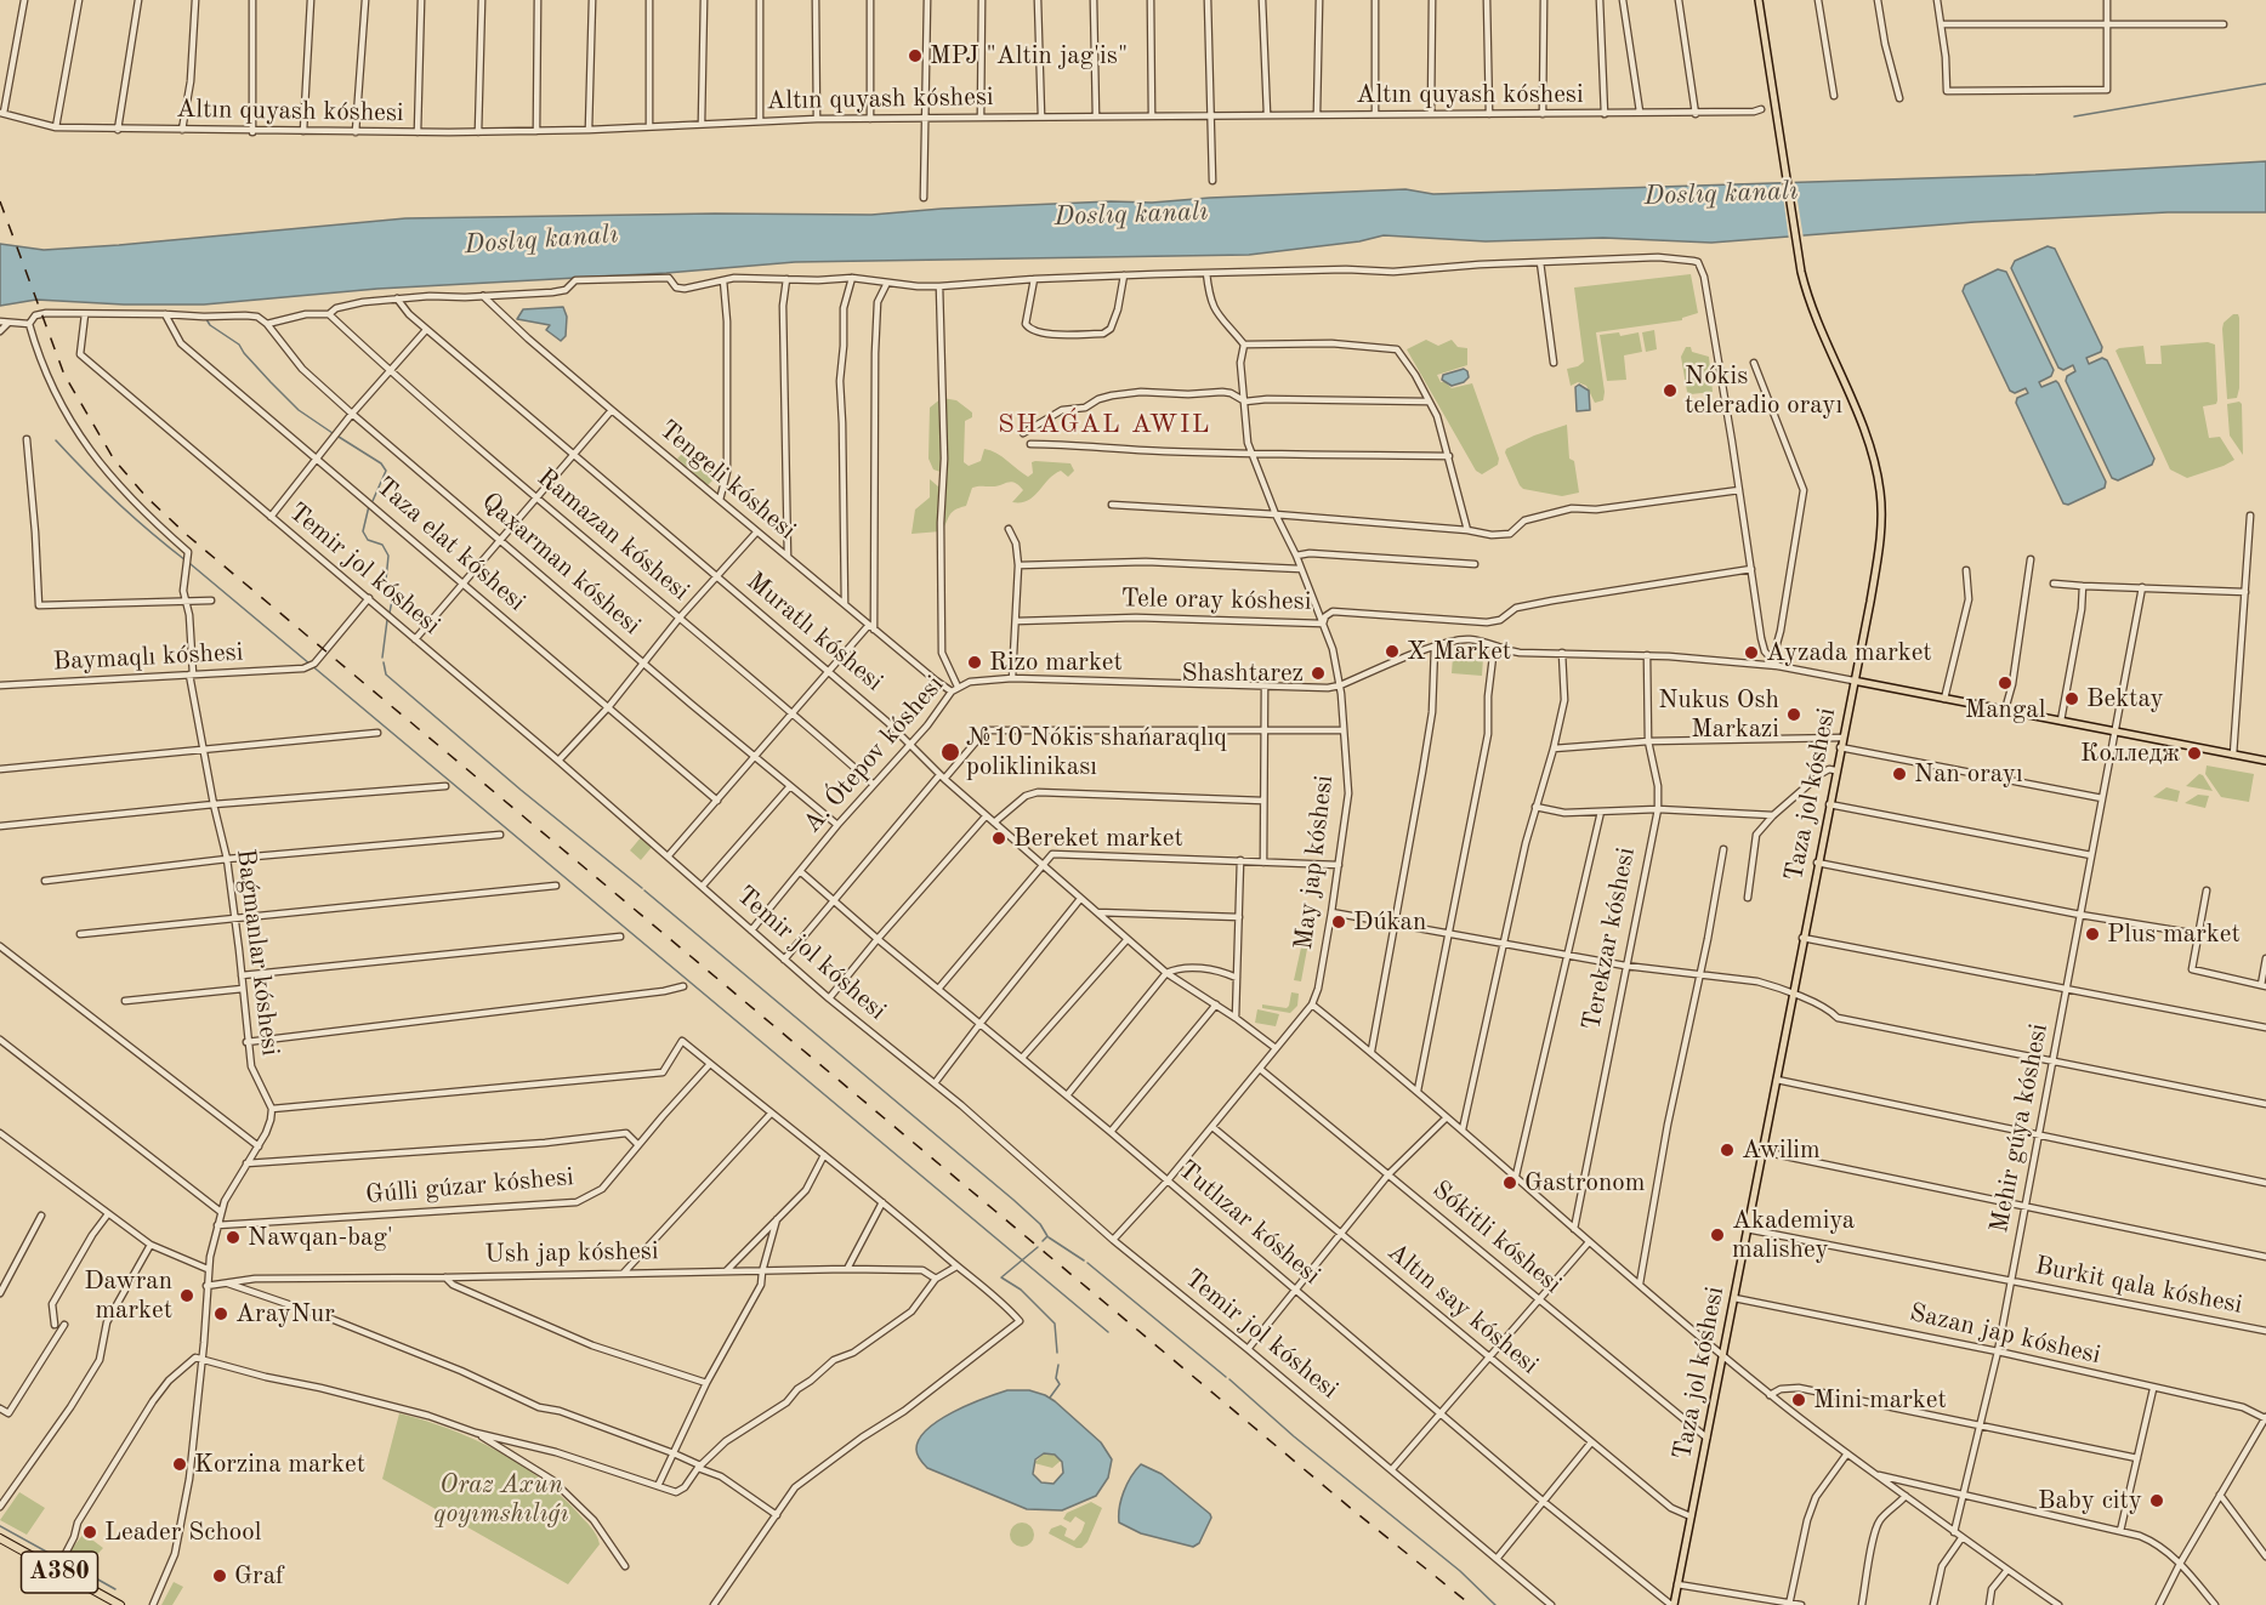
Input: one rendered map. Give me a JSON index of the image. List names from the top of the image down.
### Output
{
  "streets": {
    "highway": ["A380"],
    "main road": ["A. Ótepov kóshesi", "Taza jol kóshesi"],
    "street": [
      "Altın quyash kóshesi",
      "Tengeli kóshesi",
      "Ramazan kóshesi",
      "Taza elat kóshesi",
      "Qaxarman kóshesi",
      "Temir jol kóshesi",
      "Tele oray kóshesi",
      "Muratlı kóshesi",
      "Baymaqlı kóshesi",
      "May jap kóshesi",
      "Terekzar kóshesi",
      "Baǵmanlar kóshesi",
      "Mehir gúyа kóshesi",
      "Gúlli gúzar kóshesi",
      "Tutlızar kóshesi",
      "Sókitli kóshesi",
      "Ush jap kóshesi",
      "Burkit qala kóshesi",
      "Altın say kóshesi",
      "Sazan jap kóshesi"
    ]
  },
  "crossings": [
    ["Tengeli kóshesi", "A. Ótepov kóshesi"],
    ["Ramazan kóshesi", "A. Ótepov kóshesi"],
    ["Qaxarman kóshesi", "A. Ótepov kóshesi"],
    ["Temir jol kóshesi", "Baymaqlı kóshesi"],
    ["Temir jol kóshesi", "A. Ótepov kóshesi"],
    ["Temir jol kóshesi", "May jap kóshesi"],
    ["Tele oray kóshesi", "May jap kóshesi"],
    ["Muratlı kóshesi", "A. Ótepov kóshesi"],
    ["Muratlı kóshesi", "May jap kóshesi"],
    ["Baymaqlı kóshesi", "Baǵmanlar kóshesi"],
    ["A. Ótepov kóshesi", "Taza jol kóshesi"],
    ["A. Ótepov kóshesi", "May jap kóshesi"],
    ["A. Ótepov kóshesi", "Terekzar kóshesi"],
    ["A. Ótepov kóshesi", "Mehir gúyа kóshesi"],
    ["A. Ótepov kóshesi", "Tutlızar kóshesi"],
    ["Taza jol kóshesi", "Tutlızar kóshesi"],
    ["Taza jol kóshesi", "Sókitli kóshesi"],
    ["Taza jol kóshesi", "Burkit qala kóshesi"],
    ["Taza jol kóshesi", "Altın say kóshesi"],
    ["Taza jol kóshesi", "Sazan jap kóshesi"],
    ["May jap kóshesi", "Tutlızar kóshesi"],
    ["May jap kóshesi", "Sókitli kóshesi"],
    ["May jap kóshesi", "Altın say kóshesi"],
    ["Mehir gúyа kóshesi", "Burkit qala kóshesi"],
    ["Mehir gúyа kóshesi", "Sazan jap kóshesi"]
  ],
  "districts": ["SHAǴAL AWIL"],
  "water": ["Doslıq kanalı"],
  "parks": ["Oraz Axun qoyımshılıǵı"],
  "places": [
    "MPJ \"Altin jag'is\"",
    "Nókis teleradio orayı",
    "X Market",
    "Ayzada market",
    "Rizo market",
    "Shashtarez",
    "Mangal",
    "Bektay",
    "Nukus Osh Markazi",
    "№10 Nókis shańaraqlıq poliklinikası",
    "Колледж",
    "Nan orayı",
    "Bereket market",
    "Dúkan",
    "Plus market",
    "Awilim",
    "Gastronom",
    "Akademiya malishey",
    "Nawqan-bag'",
    "Dawran market",
    "ArayNur",
    "Mini market",
    "Korzina market",
    "Baby city",
    "Leader School",
    "Graf"
  ]
}
